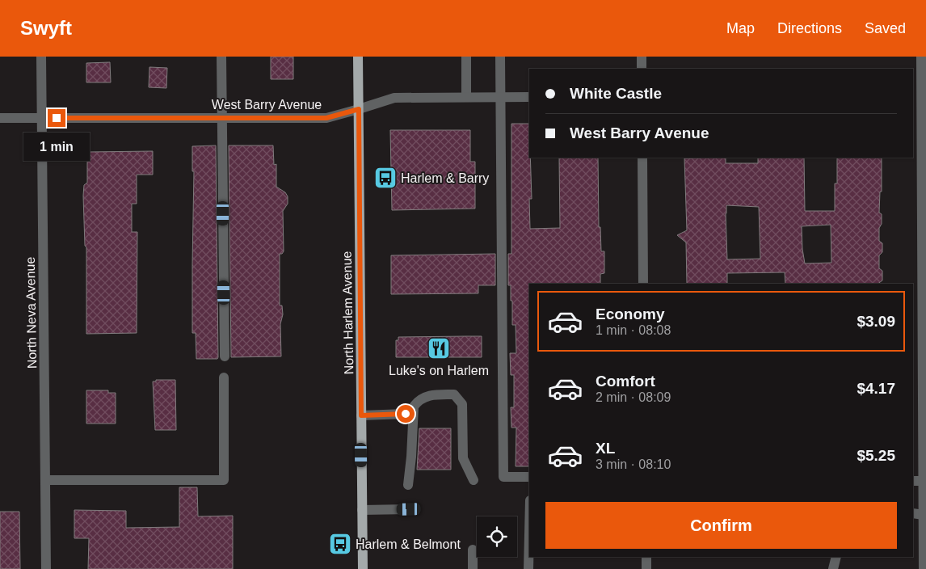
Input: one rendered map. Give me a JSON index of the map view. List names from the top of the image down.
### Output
{
  "streets": {
    "main road": ["North Harlem Avenue"],
    "street": ["West Barry Avenue", "North Neva Avenue"]
  },
  "crossings": [
    ["West Barry Avenue", "North Neva Avenue"],
    ["West Barry Avenue", "North Harlem Avenue"]
  ],
  "places": {
    "bus stop": ["Harlem & Barry", "Harlem & Belmont"],
    "restaurant": ["Luke's on Harlem"]
  },
  "page": {
    "header": "Swyft",
    "nav": ["Map", "Directions", "Saved"],
    "banner": ["White Castle", "West Barry Avenue"],
    "bubble": "1 min",
    "list": [
      {
        "name": "Economy",
        "note": "1 min · 08:08",
        "value": "$3.09"
      },
      {
        "name": "Comfort",
        "note": "2 min · 08:09",
        "value": "$4.17"
      },
      {
        "name": "XL",
        "note": "3 min · 08:10",
        "value": "$5.25"
      }
    ],
    "buttons": "Confirm"
  }
}
